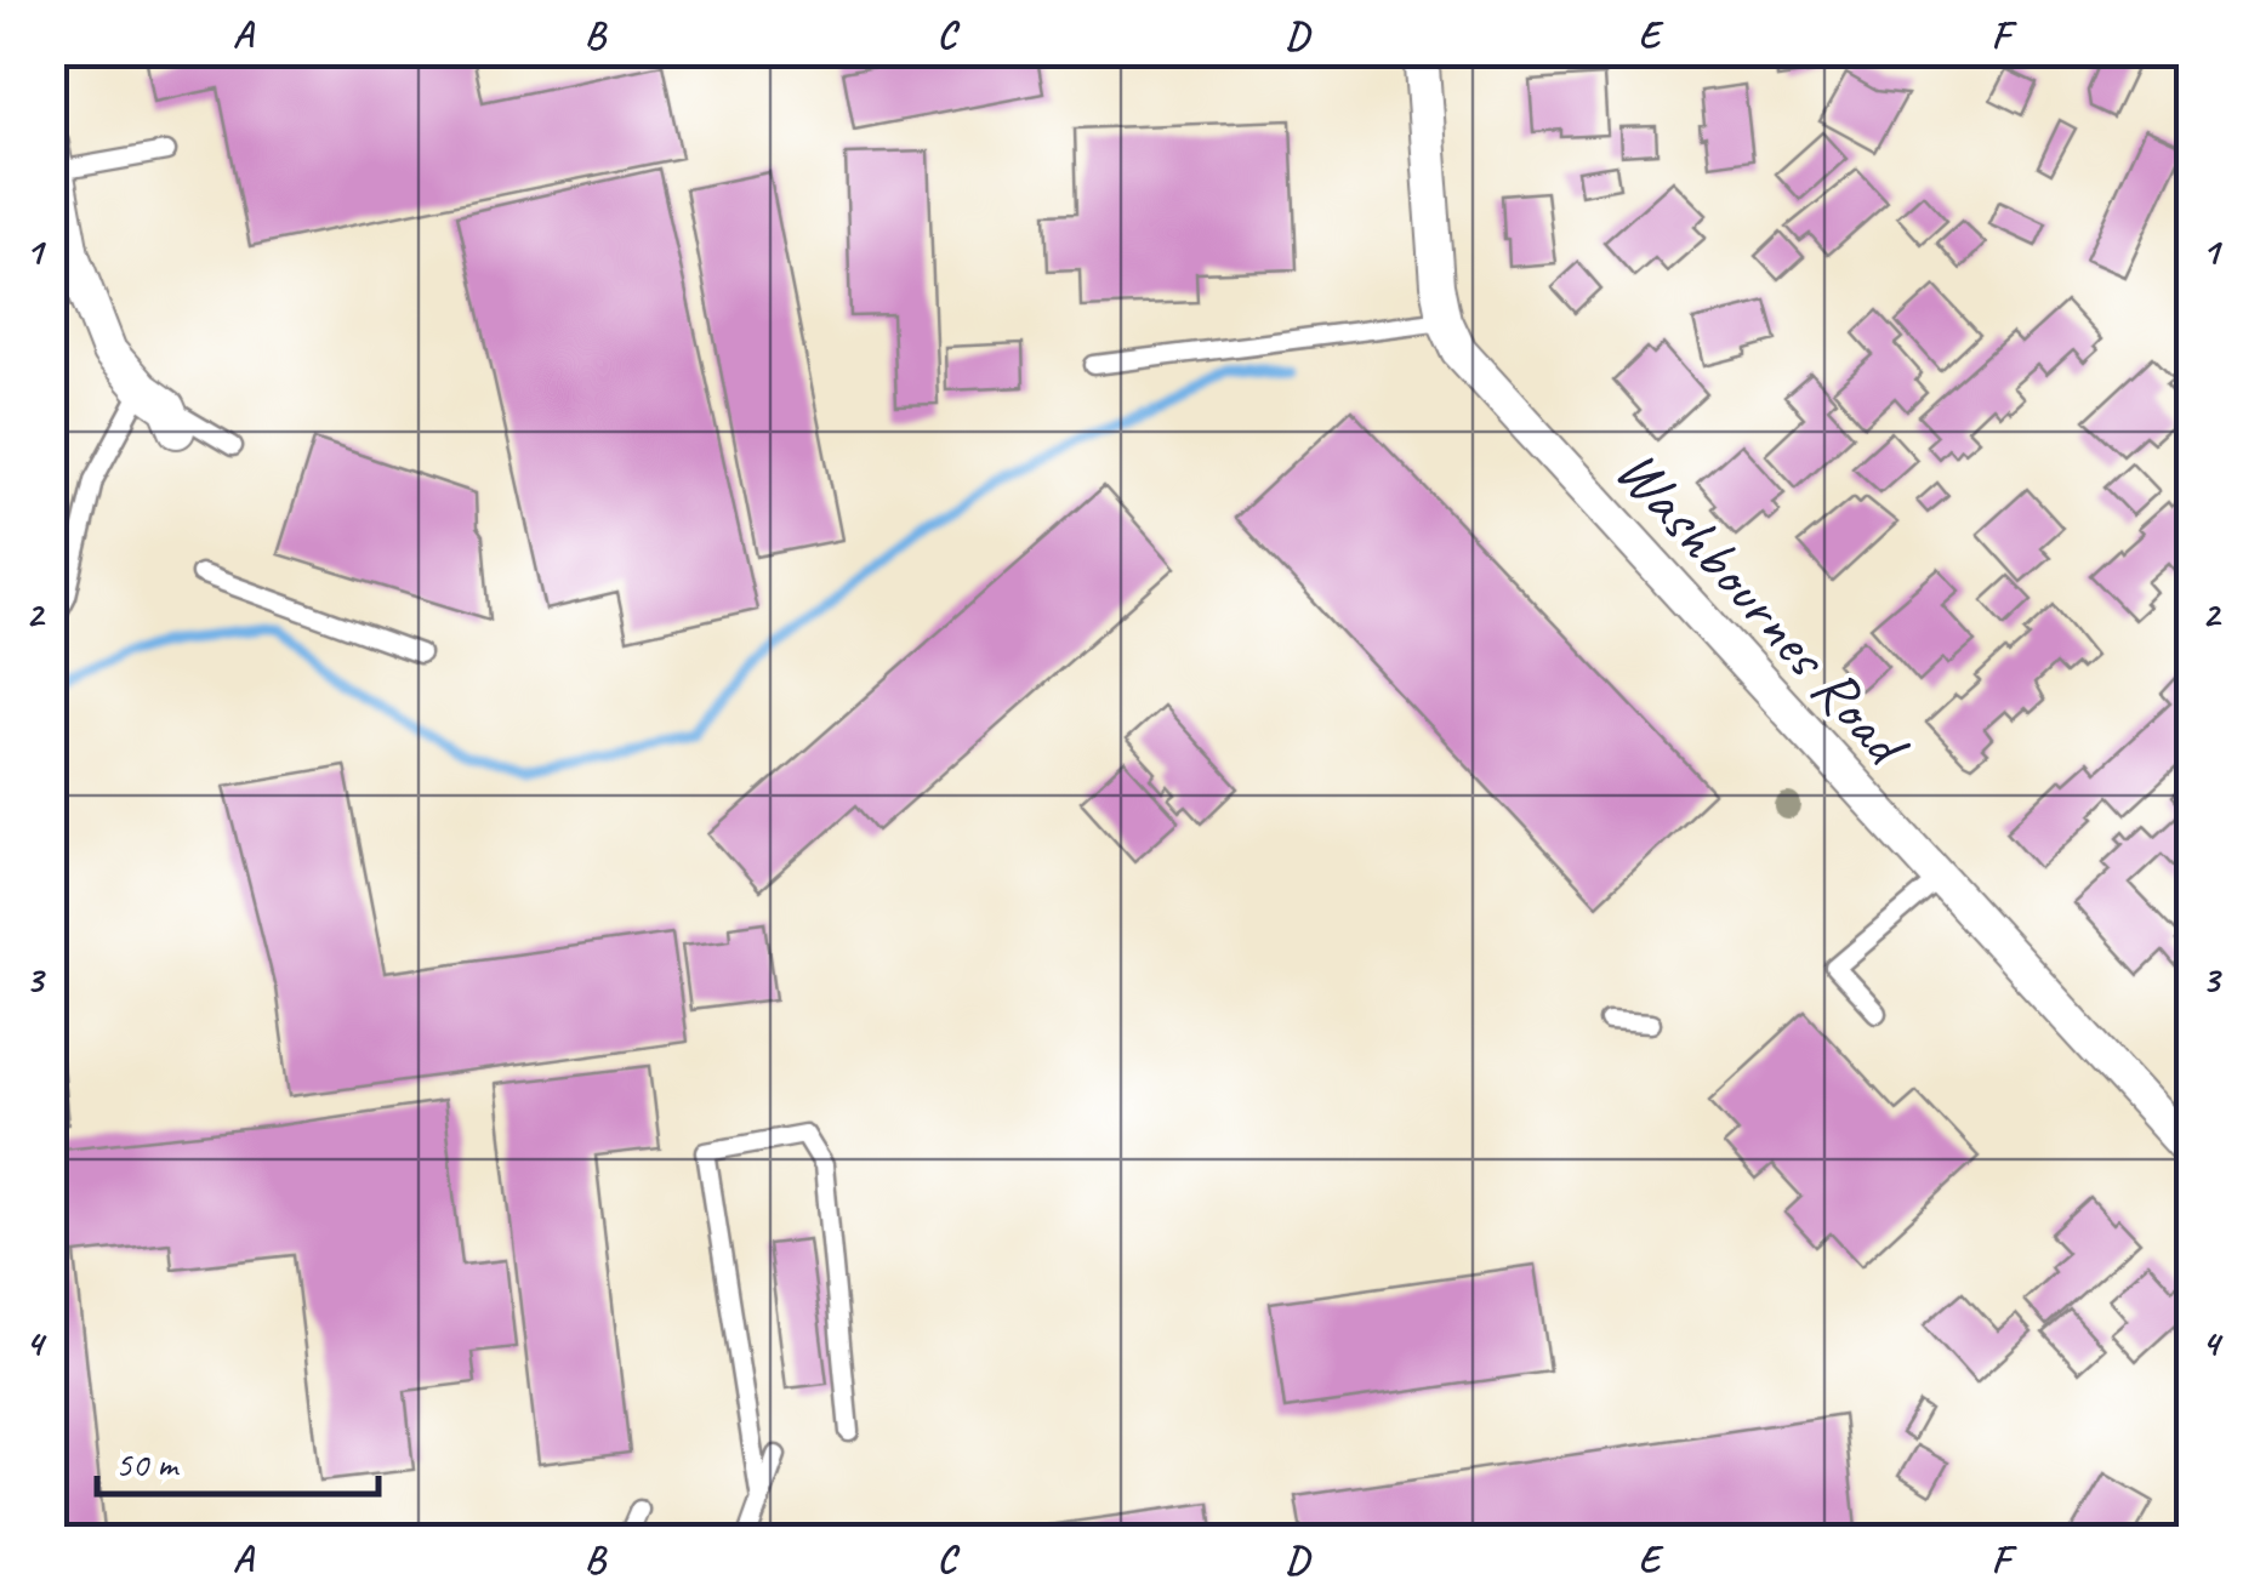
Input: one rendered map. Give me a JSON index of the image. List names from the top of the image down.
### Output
{
  "streets": {
    "street": ["Washbournes Road"]
  },
  "scale_bar": "50 m",
  "grid": {
    "columns": [
      "A",
      "B",
      "C",
      "D",
      "E",
      "F"
    ],
    "rows": [
      "1",
      "2",
      "3",
      "4"
    ]
  }
}
